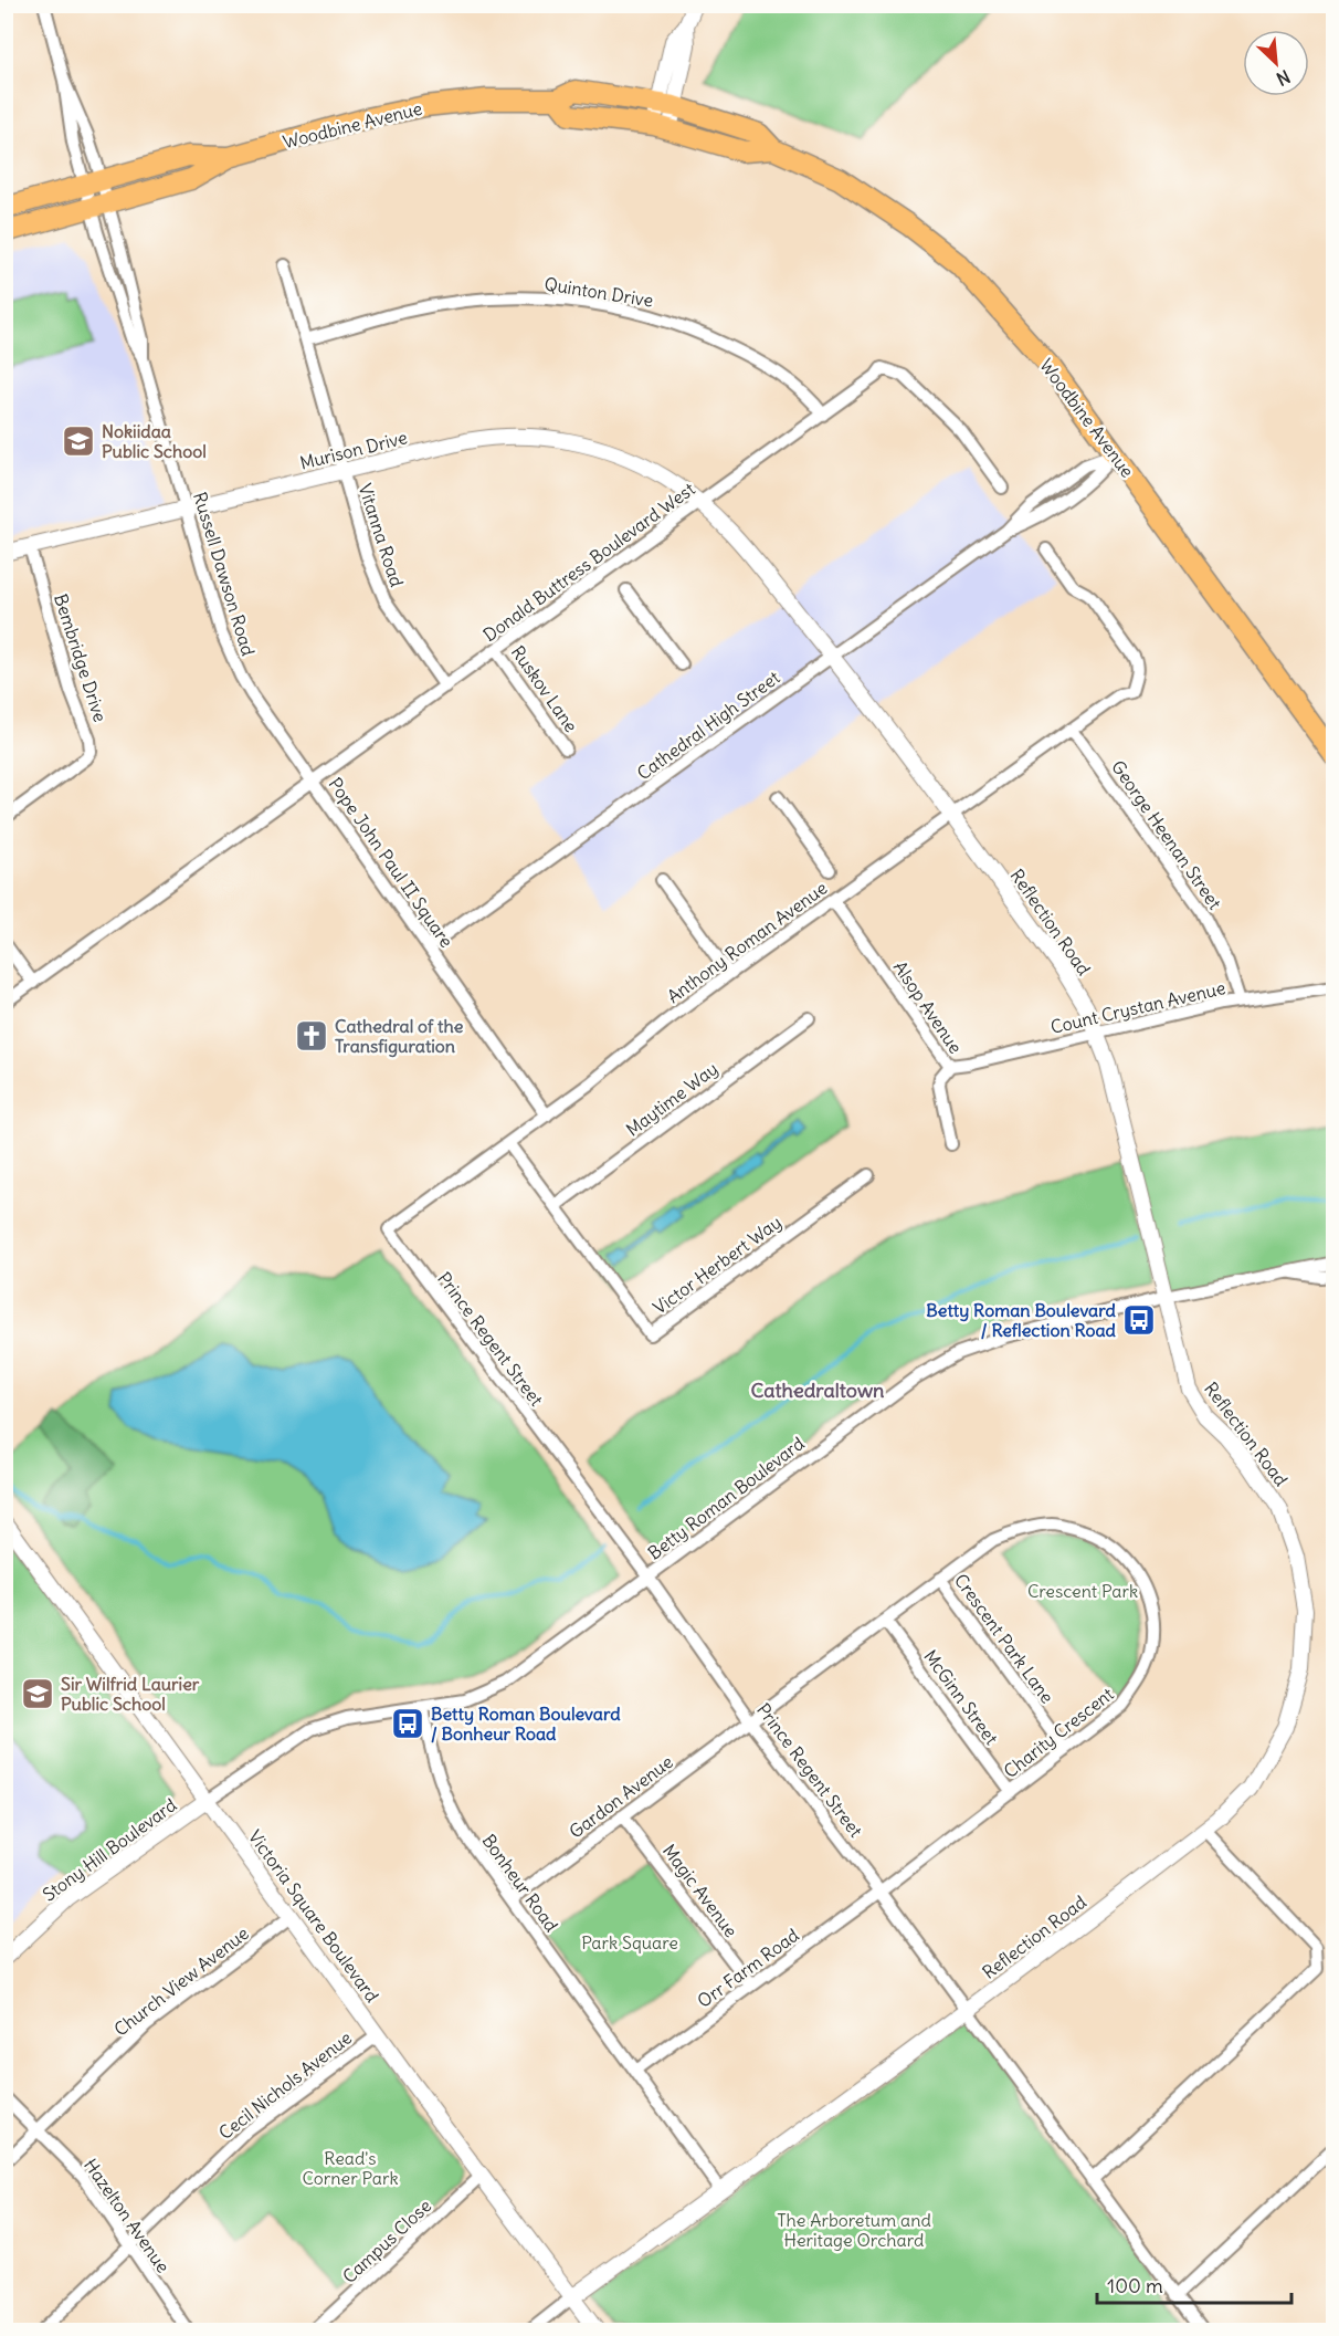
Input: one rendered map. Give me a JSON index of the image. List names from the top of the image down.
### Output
{
  "streets": {
    "main road": ["Woodbine Avenue"],
    "street": [
      "Quinton Drive",
      "Murison Drive",
      "Vitanna Road",
      "Donald Buttress Boulevard West",
      "Russell Dawson Road",
      "Bembridge Drive",
      "Ruskov Lane",
      "Cathedral High Street",
      "George Heenan Street",
      "Pope John Paul II Square",
      "Reflection Road",
      "Anthony Roman Avenue",
      "Alsop Avenue",
      "Count Crystan Avenue",
      "Maytime Way",
      "Victor Herbert Way",
      "Prince Regent Street",
      "Betty Roman Boulevard",
      "Crescent Park Lane",
      "McGinn Street",
      "Charity Crescent",
      "Gardon Avenue",
      "Stony Hill Boulevard",
      "Bonheur Road",
      "Magic Avenue",
      "Victoria Square Boulevard",
      "Orr Farm Road",
      "Church View Avenue",
      "Cecil Nichols Avenue",
      "Hazelton Avenue",
      "Campus Close"
    ]
  },
  "crossings": [
    ["Woodbine Avenue", "Russell Dawson Road"],
    ["Woodbine Avenue", "Cathedral High Street"],
    ["Quinton Drive", "Vitanna Road"],
    ["Quinton Drive", "Donald Buttress Boulevard West"],
    ["Murison Drive", "Vitanna Road"],
    ["Murison Drive", "Donald Buttress Boulevard West"],
    ["Murison Drive", "Russell Dawson Road"],
    ["Murison Drive", "Bembridge Drive"],
    ["Murison Drive", "Reflection Road"],
    ["Vitanna Road", "Donald Buttress Boulevard West"],
    ["Donald Buttress Boulevard West", "Russell Dawson Road"],
    ["Donald Buttress Boulevard West", "Ruskov Lane"],
    ["Donald Buttress Boulevard West", "Pope John Paul II Square"],
    ["Donald Buttress Boulevard West", "Reflection Road"],
    ["Russell Dawson Road", "Pope John Paul II Square"],
    ["Cathedral High Street", "Pope John Paul II Square"],
    ["Cathedral High Street", "Reflection Road"],
    ["George Heenan Street", "Anthony Roman Avenue"],
    ["George Heenan Street", "Count Crystan Avenue"],
    ["Pope John Paul II Square", "Anthony Roman Avenue"],
    ["Reflection Road", "Anthony Roman Avenue"],
    ["Reflection Road", "Count Crystan Avenue"],
    ["Reflection Road", "Prince Regent Street"],
    ["Reflection Road", "Betty Roman Boulevard"],
    ["Reflection Road", "Bonheur Road"],
    ["Reflection Road", "Victoria Square Boulevard"],
    ["Anthony Roman Avenue", "Alsop Avenue"],
    ["Anthony Roman Avenue", "Victor Herbert Way"],
    ["Anthony Roman Avenue", "Prince Regent Street"],
    ["Alsop Avenue", "Count Crystan Avenue"],
    ["Maytime Way", "Victor Herbert Way"],
    ["Prince Regent Street", "Betty Roman Boulevard"],
    ["Prince Regent Street", "Charity Crescent"],
    ["Prince Regent Street", "Gardon Avenue"],
    ["Prince Regent Street", "Orr Farm Road"],
    ["Betty Roman Boulevard", "Stony Hill Boulevard"],
    ["Betty Roman Boulevard", "Bonheur Road"],
    ["Betty Roman Boulevard", "Victoria Square Boulevard"],
    ["Crescent Park Lane", "Charity Crescent"],
    ["McGinn Street", "Charity Crescent"],
    ["Charity Crescent", "Gardon Avenue"],
    ["Charity Crescent", "Orr Farm Road"],
    ["Gardon Avenue", "Bonheur Road"],
    ["Gardon Avenue", "Magic Avenue"],
    ["Stony Hill Boulevard", "Victoria Square Boulevard"],
    ["Bonheur Road", "Orr Farm Road"],
    ["Magic Avenue", "Orr Farm Road"],
    ["Victoria Square Boulevard", "Church View Avenue"],
    ["Victoria Square Boulevard", "Cecil Nichols Avenue"],
    ["Victoria Square Boulevard", "Campus Close"],
    ["Church View Avenue", "Hazelton Avenue"],
    ["Cecil Nichols Avenue", "Hazelton Avenue"]
  ],
  "districts": ["Cathedraltown"],
  "parks": [
    "Crescent Park",
    "Park Square",
    "Read's Corner Park",
    "The Arboretum and Heritage Orchard"
  ],
  "places": {
    "school or university": ["Nokiidaa Public School", "Sir Wilfrid Laurier Public School"],
    "church": ["Cathedral of the Transfiguration"],
    "bus stop": ["Betty Roman Boulevard / Reflection Road", "Betty Roman Boulevard / Bonheur Road"]
  },
  "scale_bar": "100 m",
  "north": "bottom right"
}
